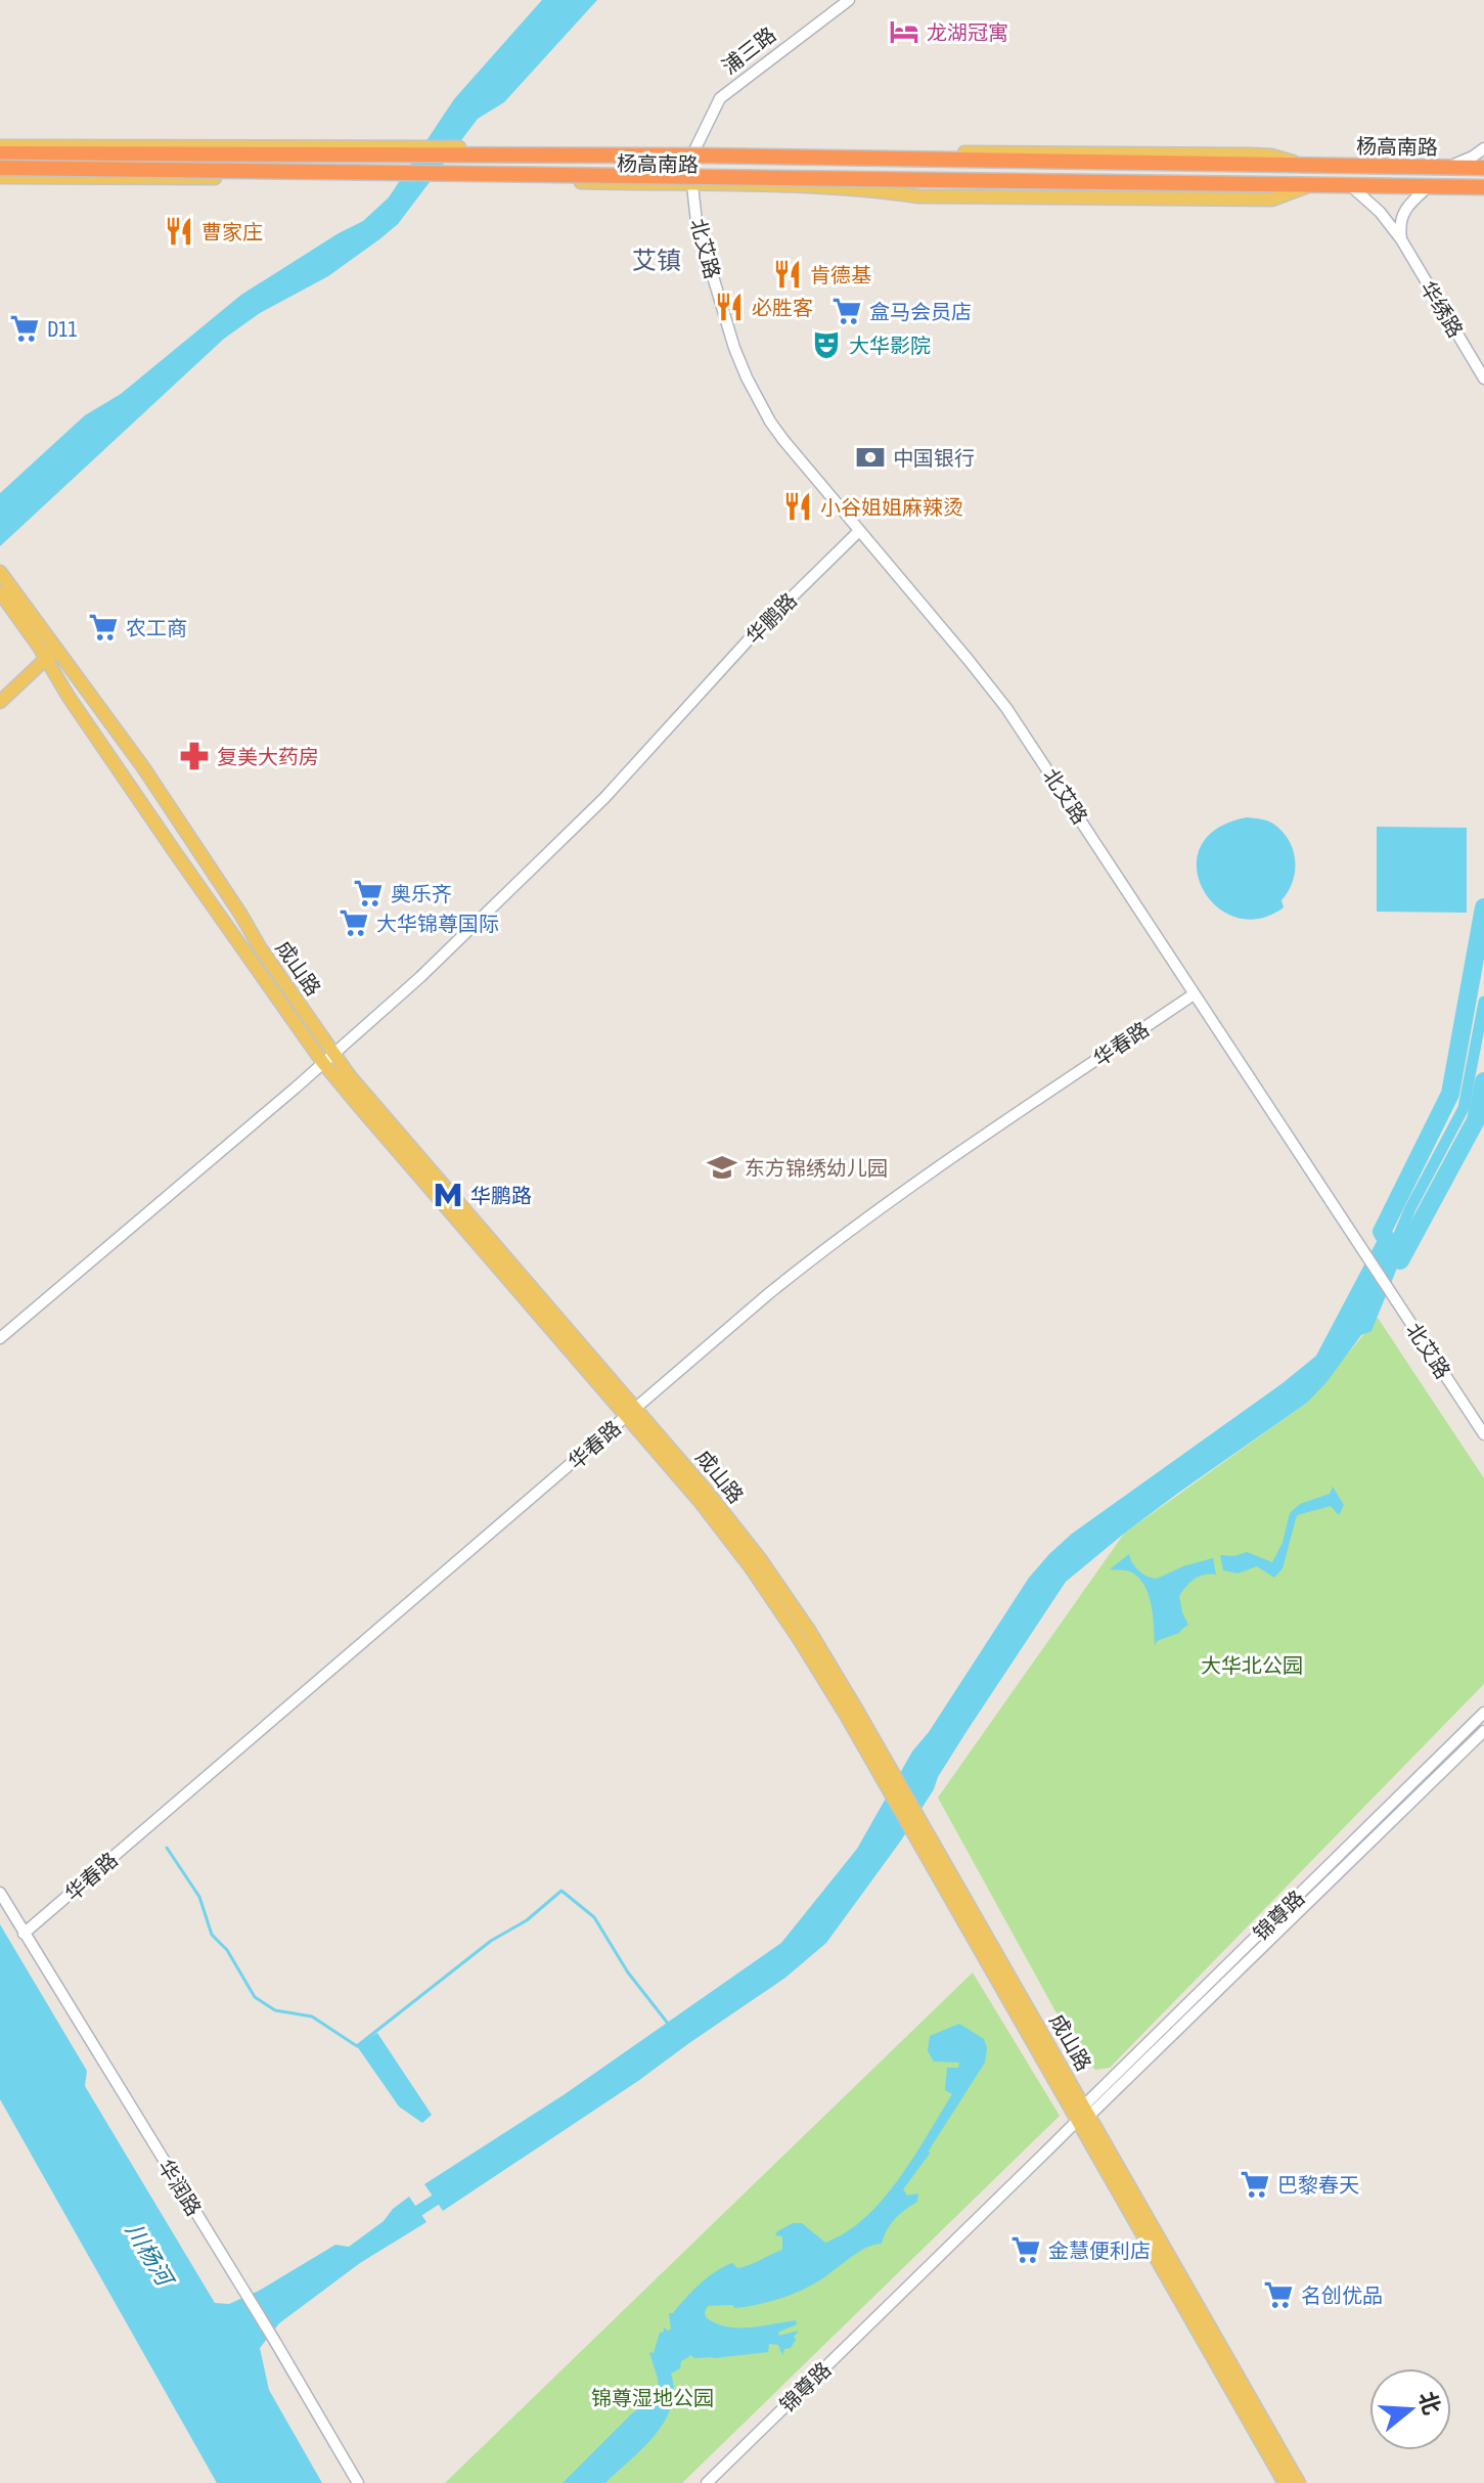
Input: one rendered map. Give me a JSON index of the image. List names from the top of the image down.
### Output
{
  "streets": {
    "highway": ["杨高南路"],
    "main road": ["成山路"],
    "street": [
      "浦三路",
      "北艾路",
      "华绣路",
      "华鹏路",
      "华春路",
      "锦尊路",
      "华润路"
    ]
  },
  "crossings": [
    ["浦三路", "杨高南路"],
    ["浦三路", "北艾路"],
    ["杨高南路", "北艾路"],
    ["杨高南路", "华绣路"],
    ["北艾路", "华鹏路"],
    ["北艾路", "华春路"],
    ["华鹏路", "成山路"],
    ["成山路", "华春路"],
    ["成山路", "锦尊路"],
    ["华春路", "华润路"]
  ],
  "districts": ["艾镇"],
  "water": ["川杨河"],
  "parks": ["大华北公园", "锦尊湿地公园"],
  "places": {
    "hotel": ["龙湖冠寓"],
    "restaurant": [
      "曹家庄",
      "肯德基",
      "必胜客",
      "小谷姐姐麻辣烫"
    ],
    "supermarket": [
      "盒马会员店",
      "D11",
      "农工商",
      "奥乐齐",
      "大华锦尊国际",
      "巴黎春天",
      "金慧便利店",
      "名创优品"
    ],
    "theatre": ["大华影院"],
    "bank": ["中国银行"],
    "pharmacy": ["复美大药房"],
    "school or university": ["东方锦绣幼儿园"],
    "metro station": ["华鹏路"]
  },
  "north": "right"
}
